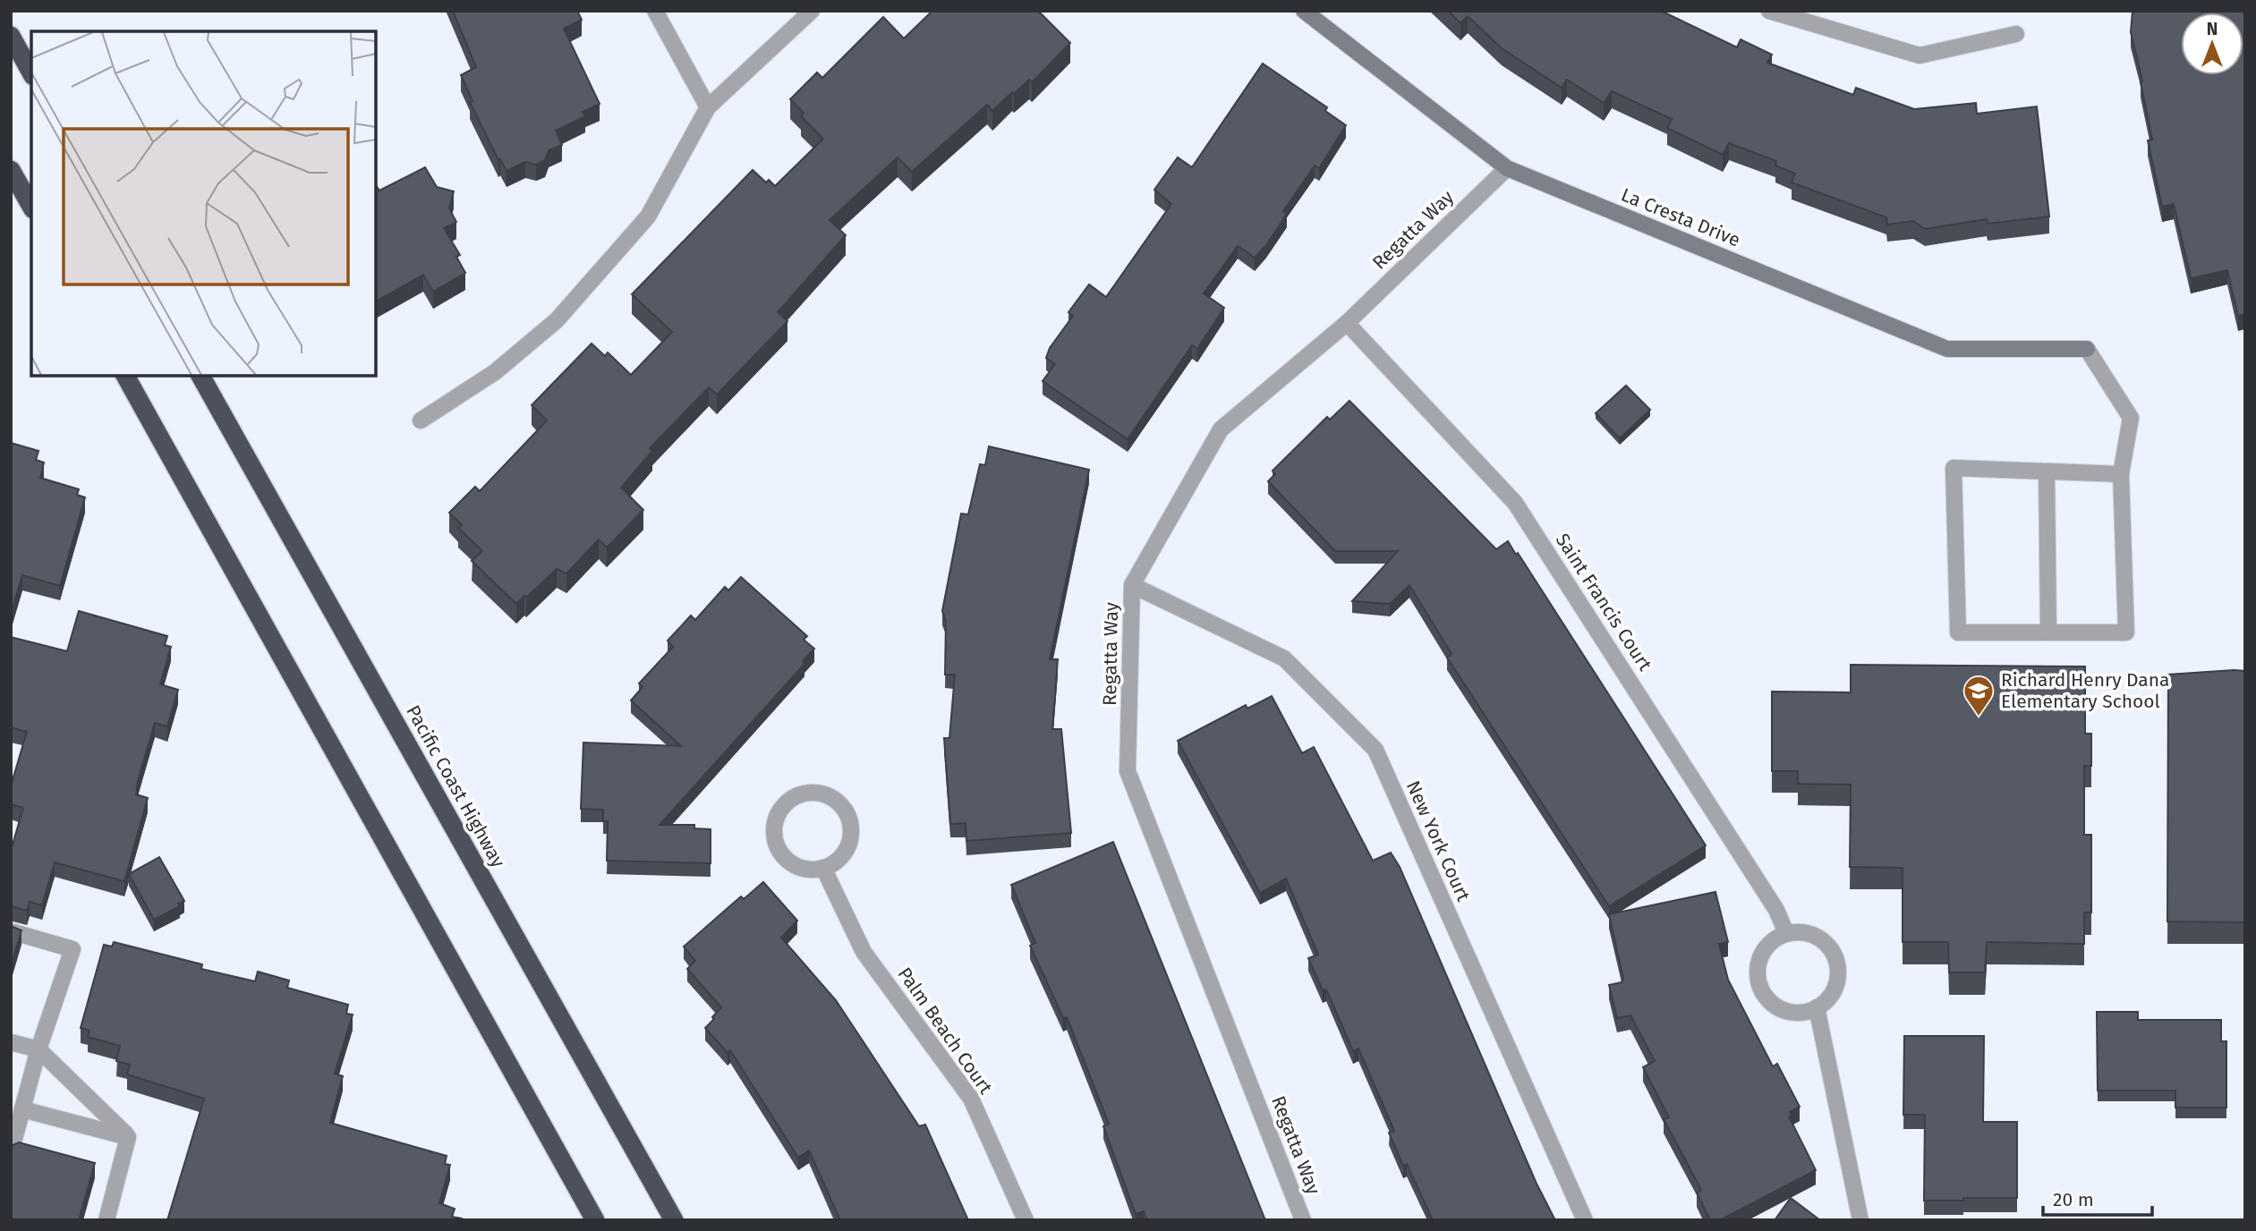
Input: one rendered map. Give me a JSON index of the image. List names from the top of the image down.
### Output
{
  "streets": {
    "highway": ["Pacific Coast Highway"],
    "street": [
      "La Cresta Drive",
      "Regatta Way",
      "Saint Francis Court",
      "New York Court",
      "Palm Beach Court"
    ]
  },
  "crossings": [
    ["La Cresta Drive", "Regatta Way"],
    ["Regatta Way", "Saint Francis Court"],
    ["Regatta Way", "New York Court"]
  ],
  "places": {
    "school or university": ["Richard Henry Dana Elementary School"]
  },
  "scale_bar": "20 m",
  "north": "top"
}
